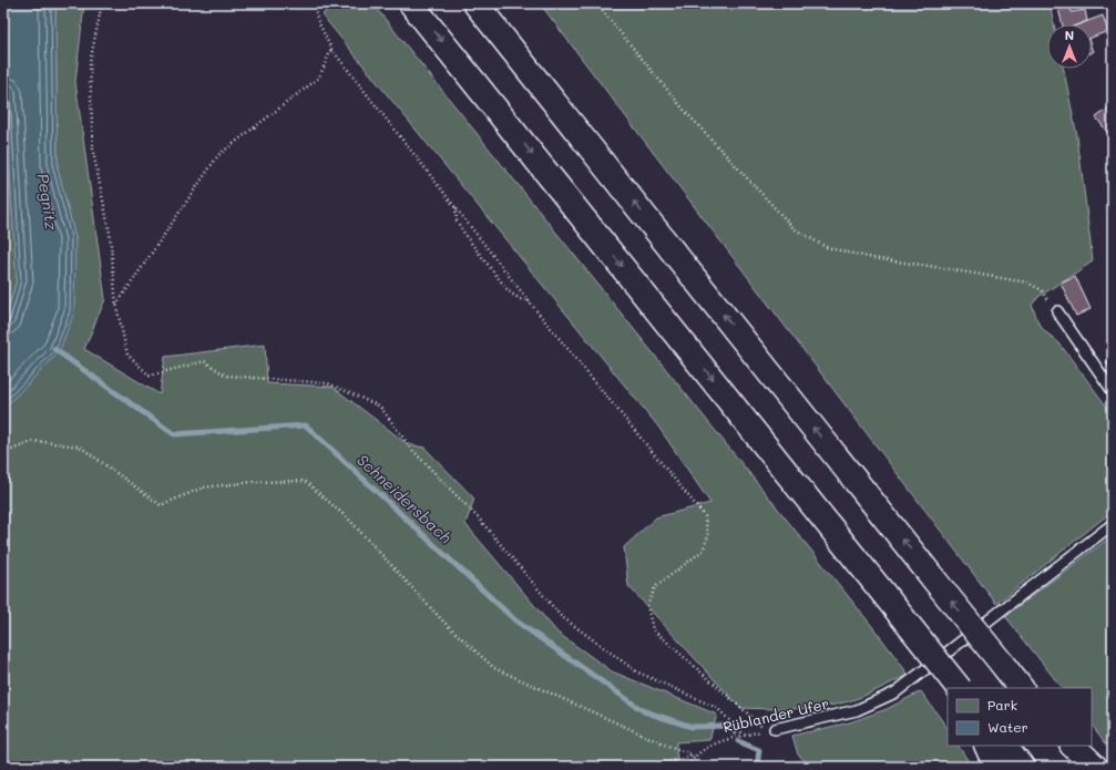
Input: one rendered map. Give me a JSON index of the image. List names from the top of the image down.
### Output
{
  "streets": {
    "lane": ["Rüblander Ufer"]
  },
  "water": ["Pegnitz", "Schneidersbach"],
  "legend": ["Park", "Water"],
  "north": "top"
}
